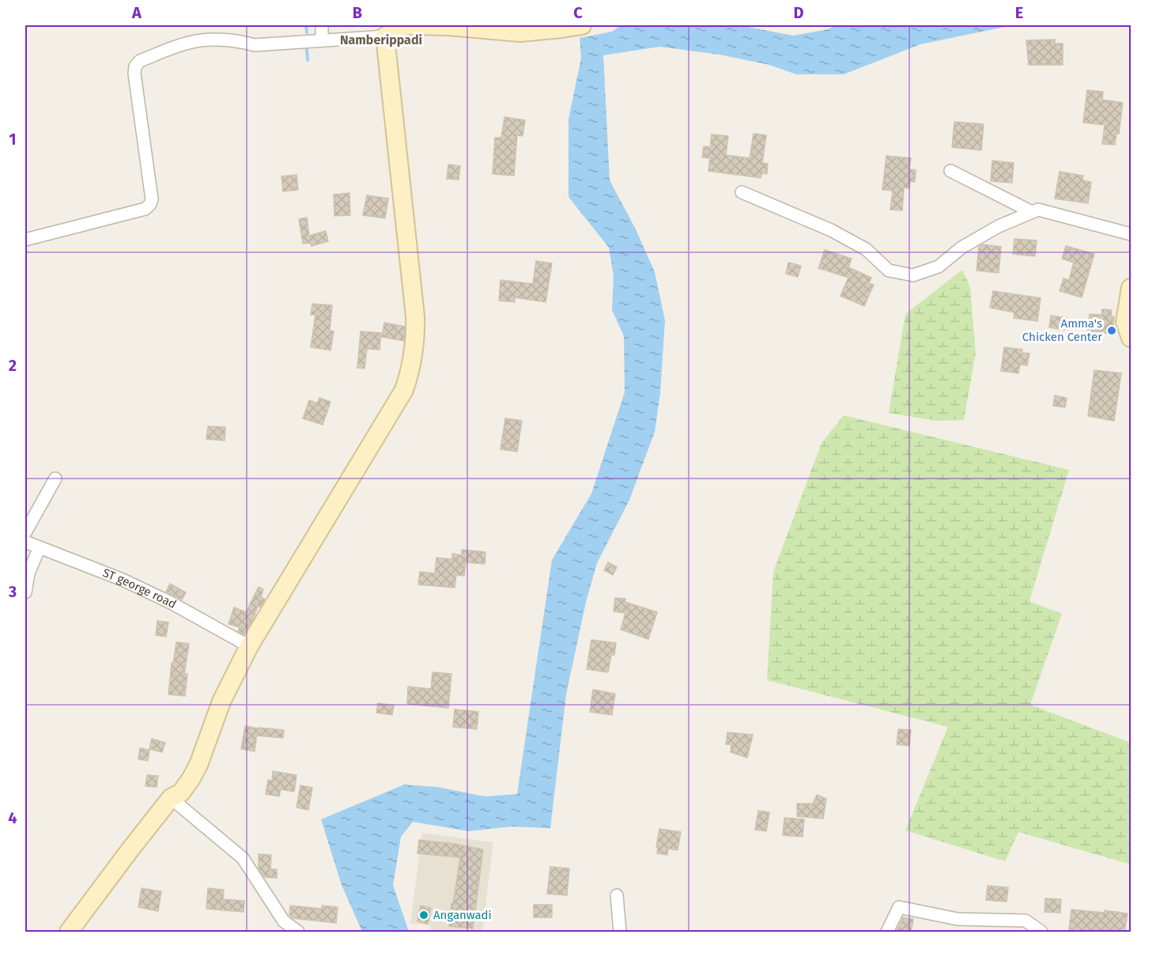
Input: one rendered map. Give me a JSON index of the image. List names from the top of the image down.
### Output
{
  "streets": {
    "street": ["ST george road"]
  },
  "districts": ["Namberippadi"],
  "places": ["Amma's Chicken Center", "Anganwadi"],
  "grid": {
    "columns": [
      "A",
      "B",
      "C",
      "D",
      "E"
    ],
    "rows": [
      "1",
      "2",
      "3",
      "4"
    ]
  }
}
